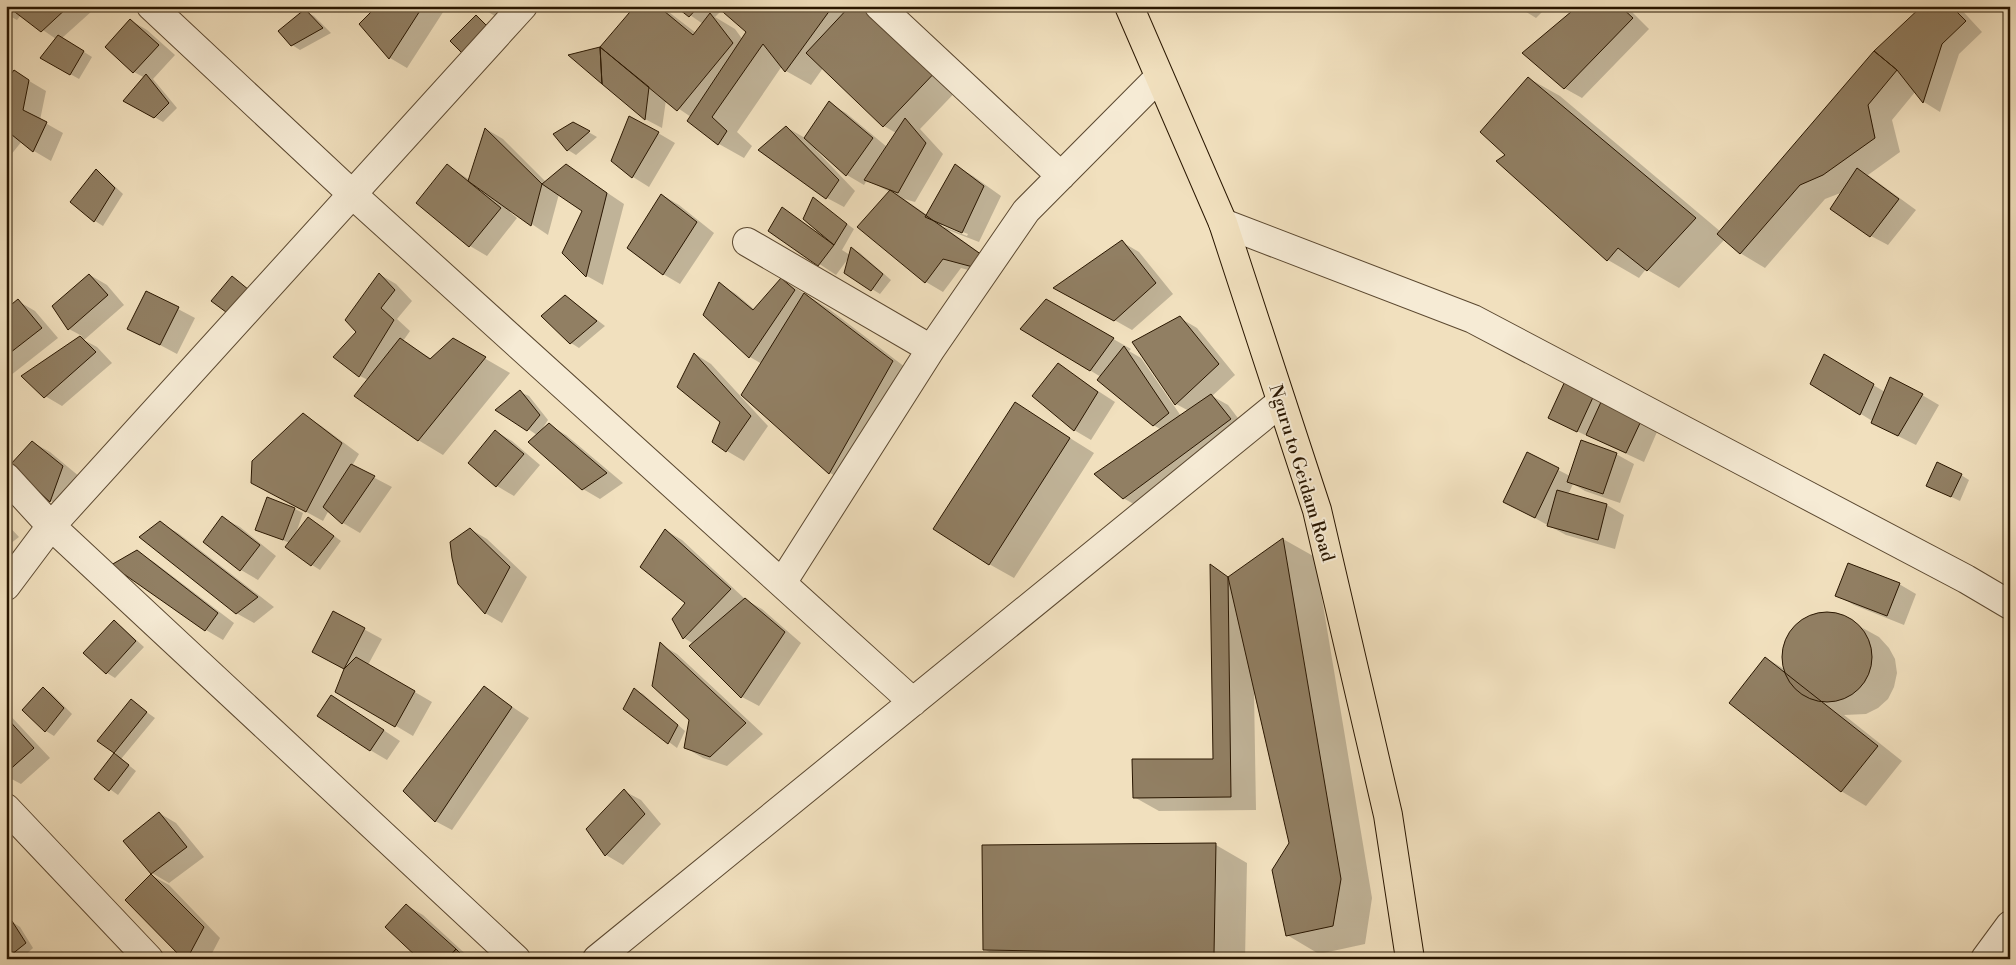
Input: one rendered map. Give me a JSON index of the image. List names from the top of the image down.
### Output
{
  "streets": {
    "main road": ["Nguru to Geidam Road"]
  }
}
